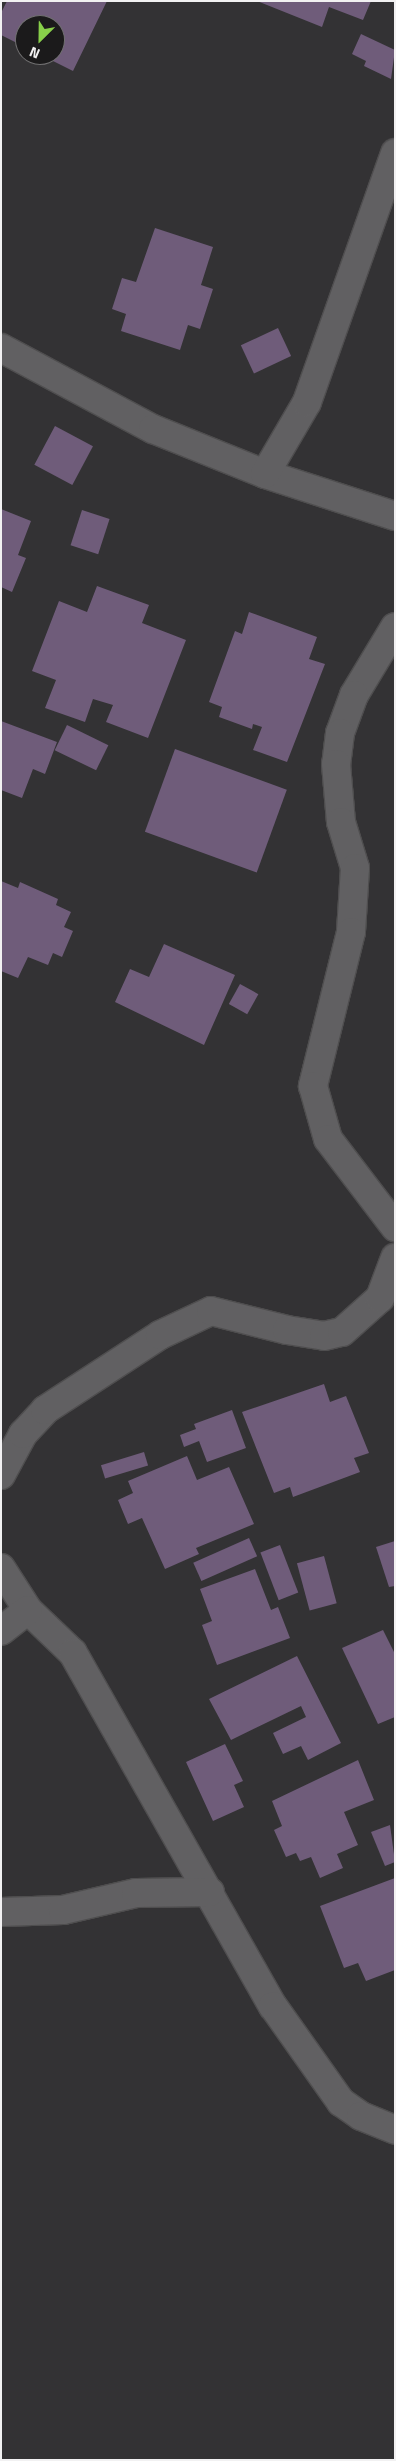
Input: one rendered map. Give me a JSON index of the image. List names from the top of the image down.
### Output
{
  "north": "bottom left"
}
